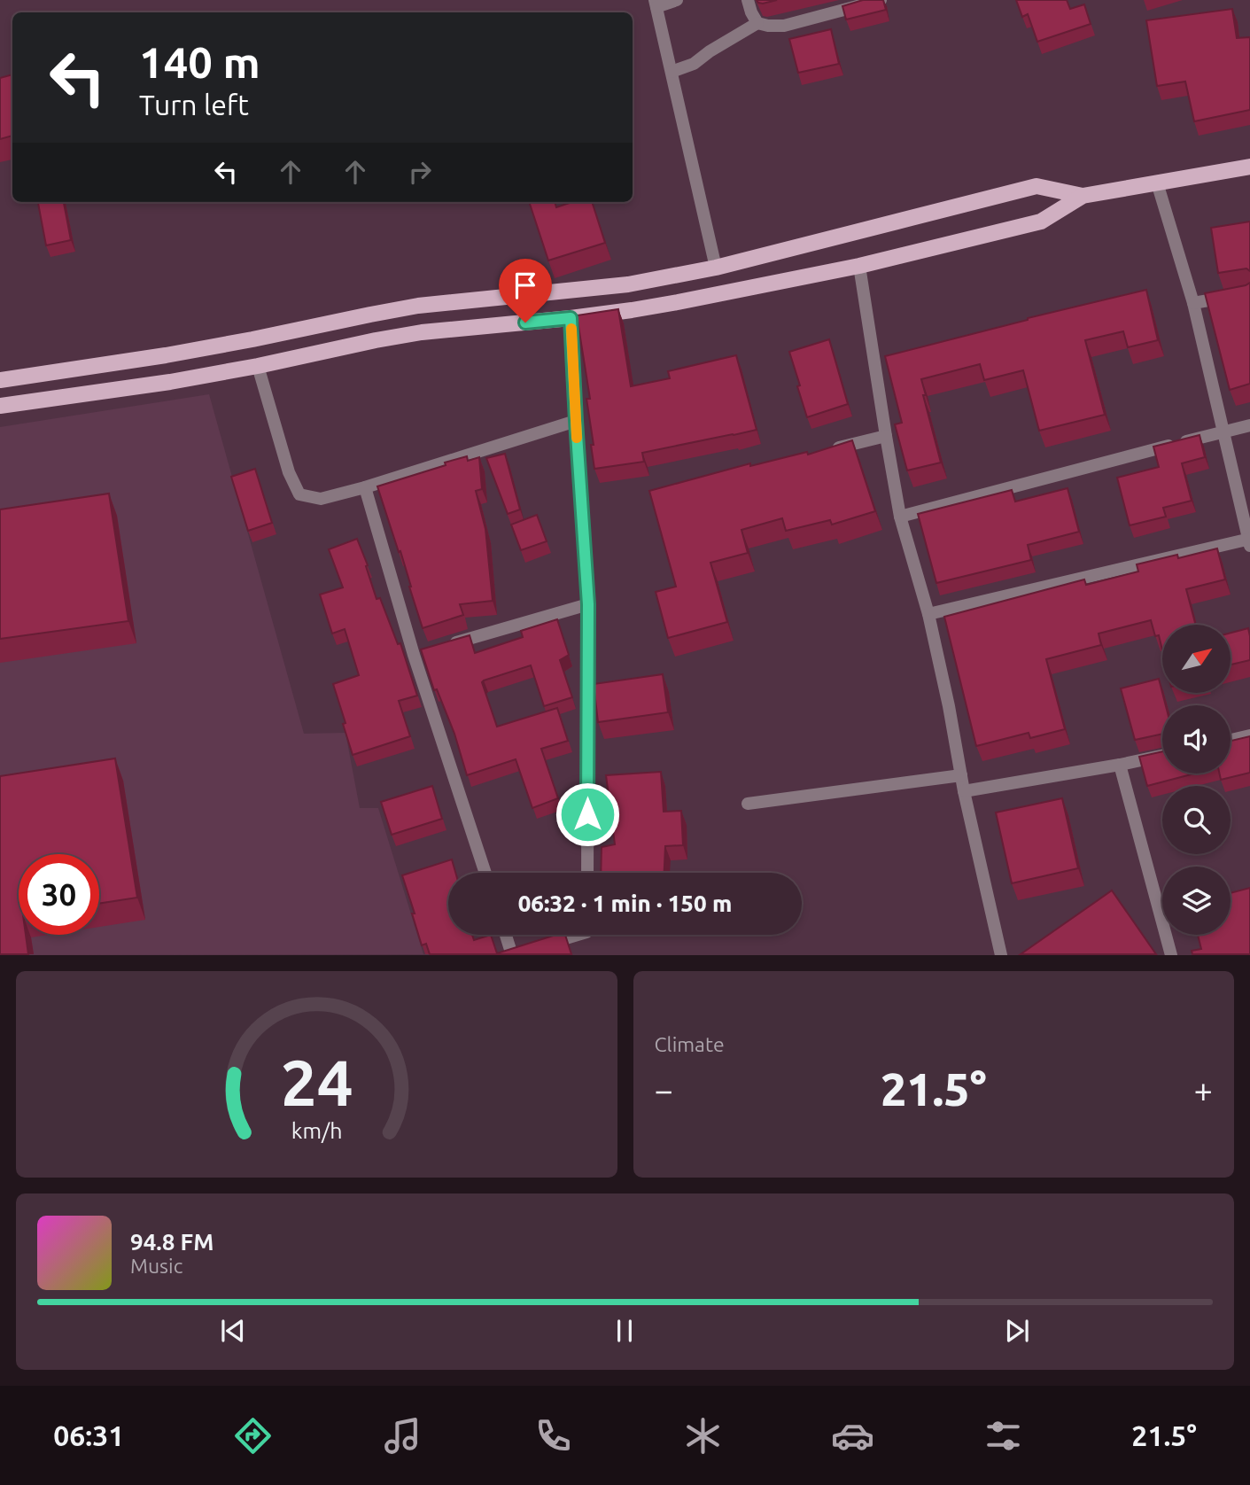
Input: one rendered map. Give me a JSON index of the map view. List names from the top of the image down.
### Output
{
  "north": "top right",
  "page": {
    "turn": ["140 m", "Turn left"],
    "limit": "30",
    "trip": "06:32 · 1 min · 150 m",
    "tile": "Climate",
    "heat": ["−", "21.5°", "+"],
    "song": ["94.8 FM", "Music"],
    "tabs": ["06:31", "21.5°"],
    "gauge": ["24", "km/h"]
  }
}
